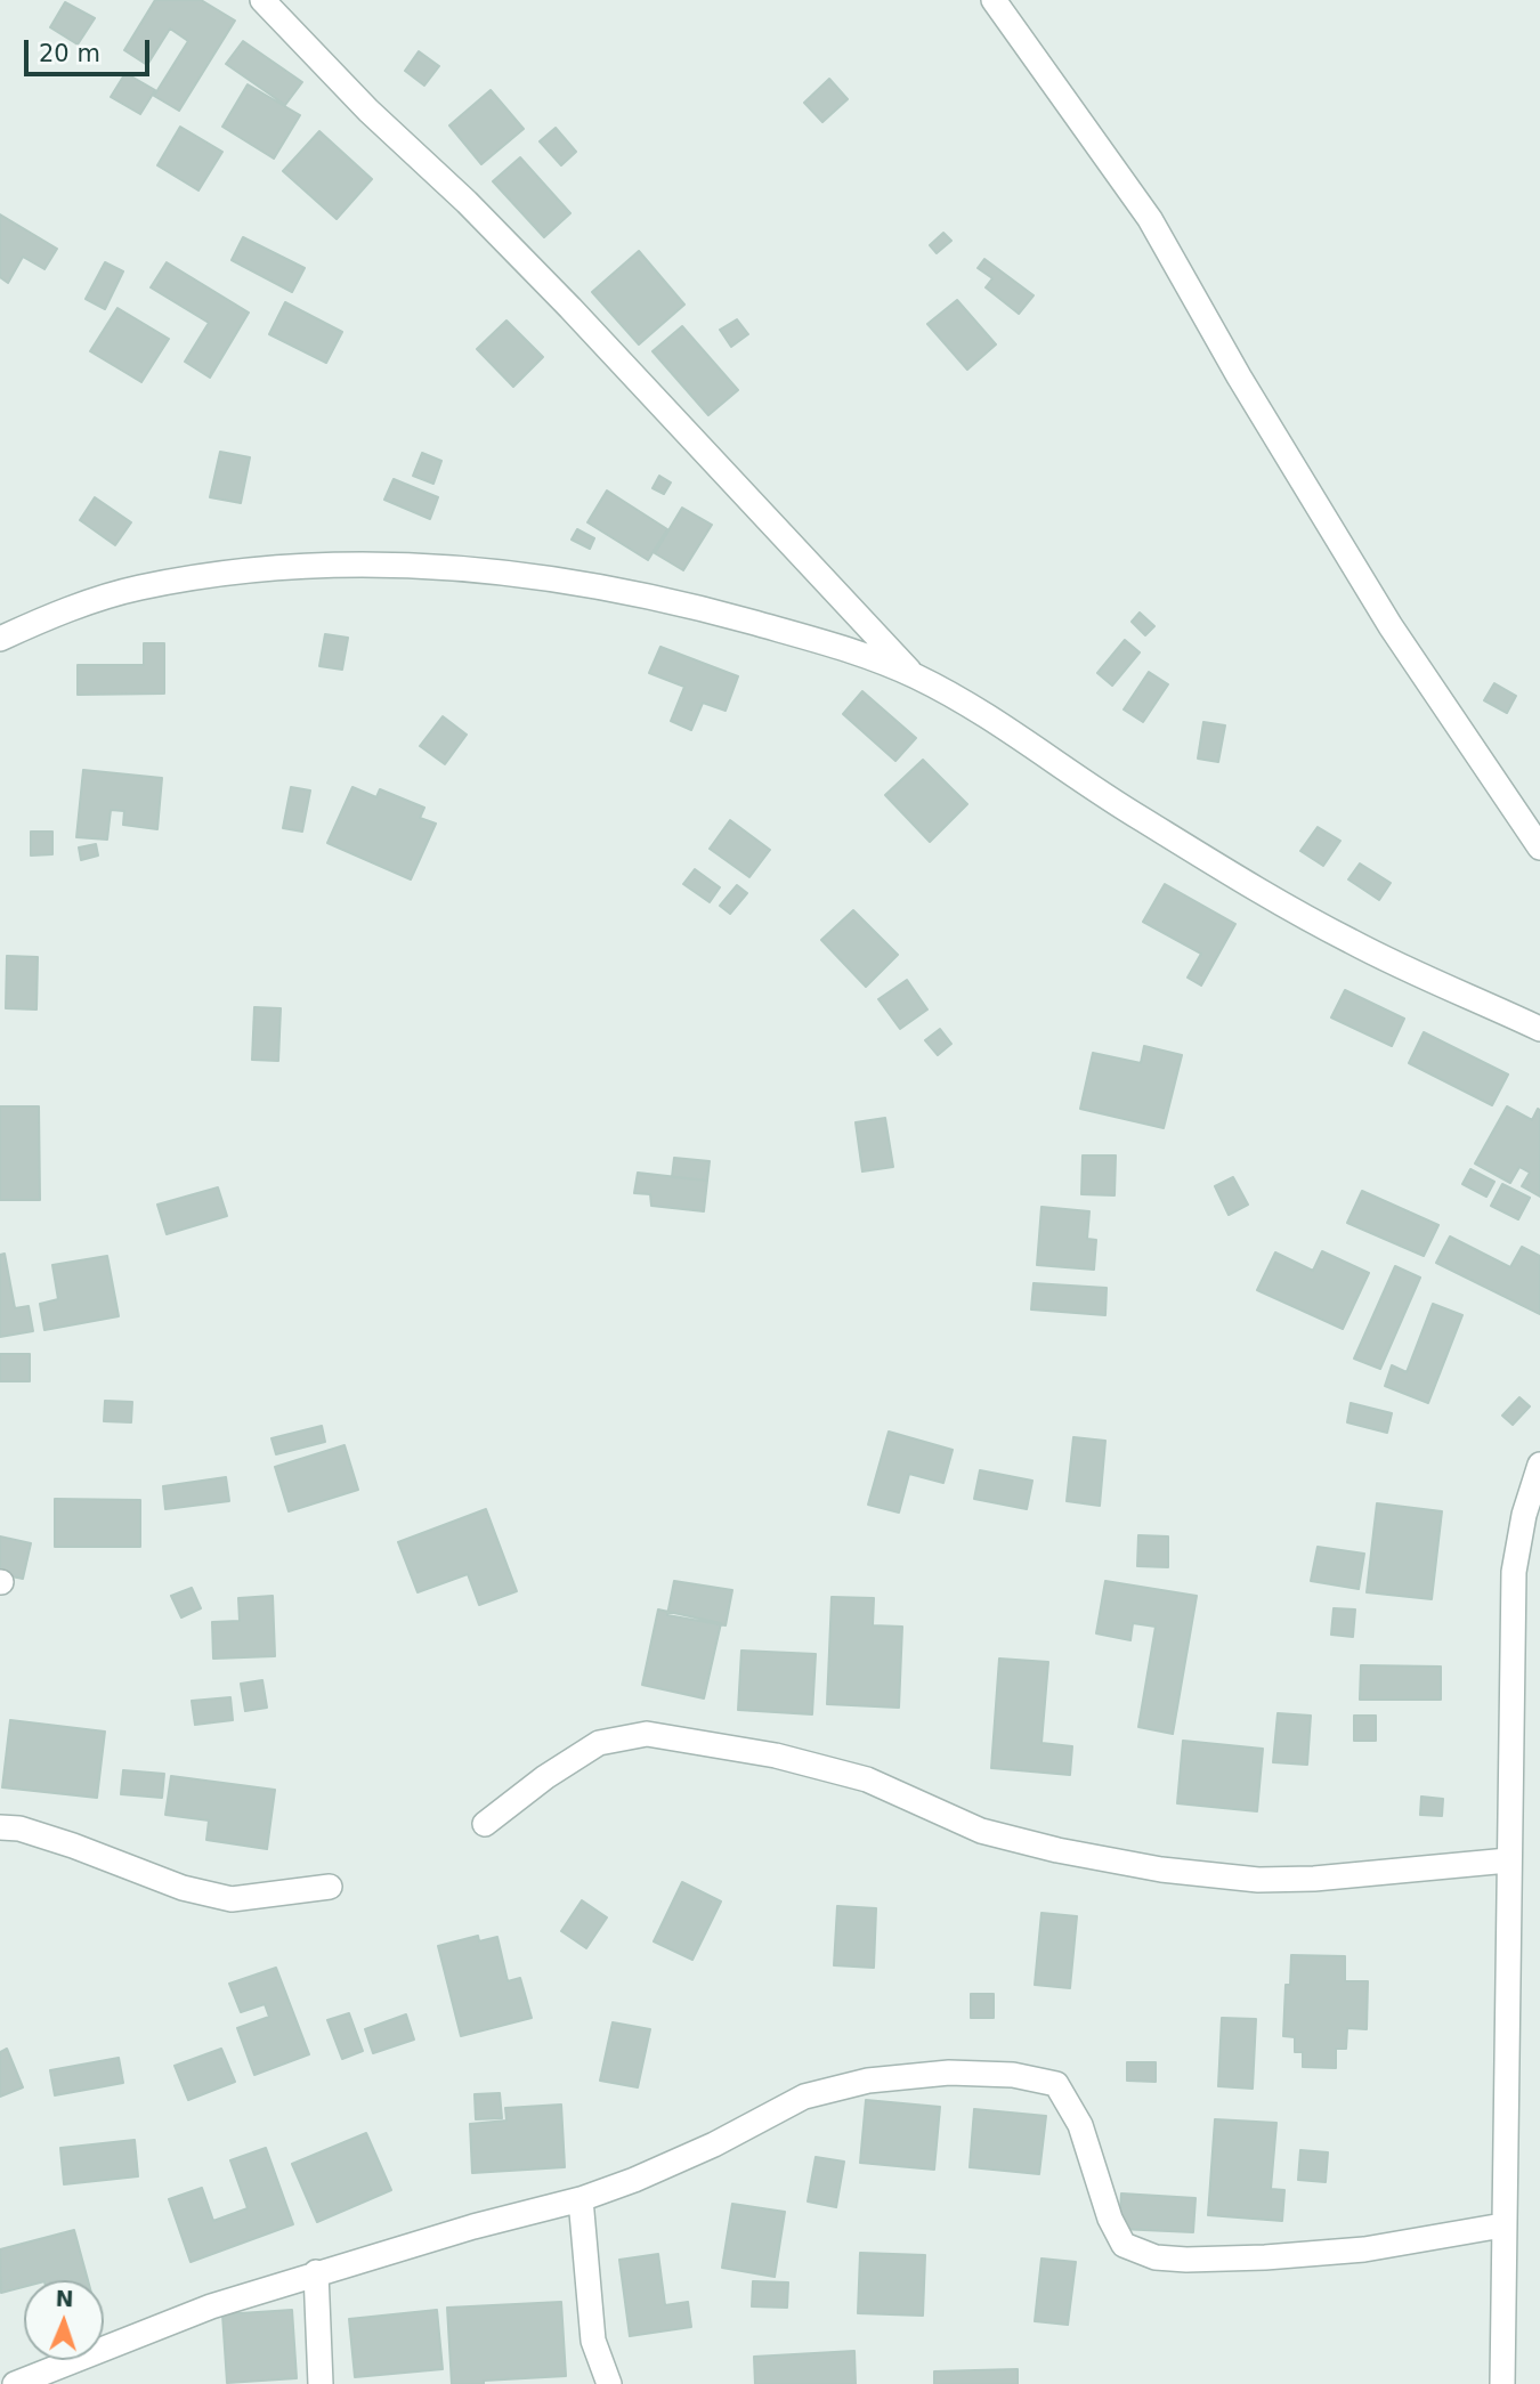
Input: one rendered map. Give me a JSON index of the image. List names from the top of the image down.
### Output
{
  "scale_bar": "20 m",
  "north": "top"
}
